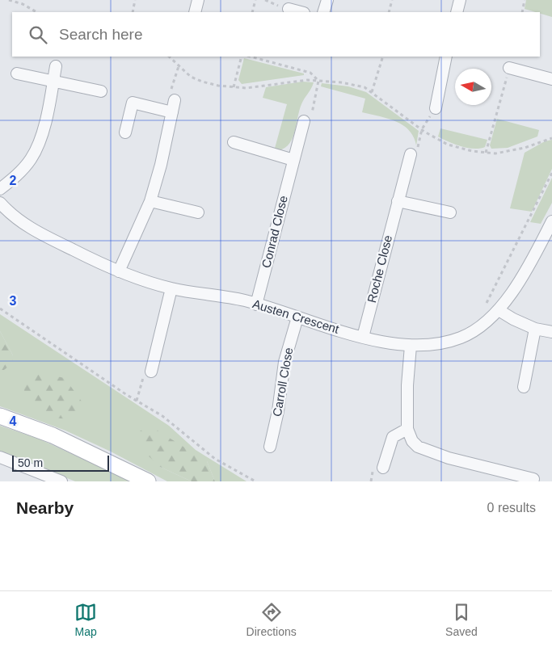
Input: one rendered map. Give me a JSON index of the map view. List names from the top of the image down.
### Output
{
  "streets": {
    "street": [
      "Conrad Close",
      "Roche Close",
      "Austen Crescent",
      "Carroll Close"
    ]
  },
  "crossings": [
    ["Conrad Close", "Austen Crescent"],
    ["Roche Close", "Austen Crescent"],
    ["Austen Crescent", "Carroll Close"]
  ],
  "scale_bar": "50 m",
  "north": "left",
  "page": {
    "search": "Search here",
    "scale": "50 m",
    "heading": ["Nearby", "0 results"],
    "nav": ["Map", "Directions", "Saved"]
  },
  "grid": {
    "rows": ["2", "3", "4"]
  }
}
